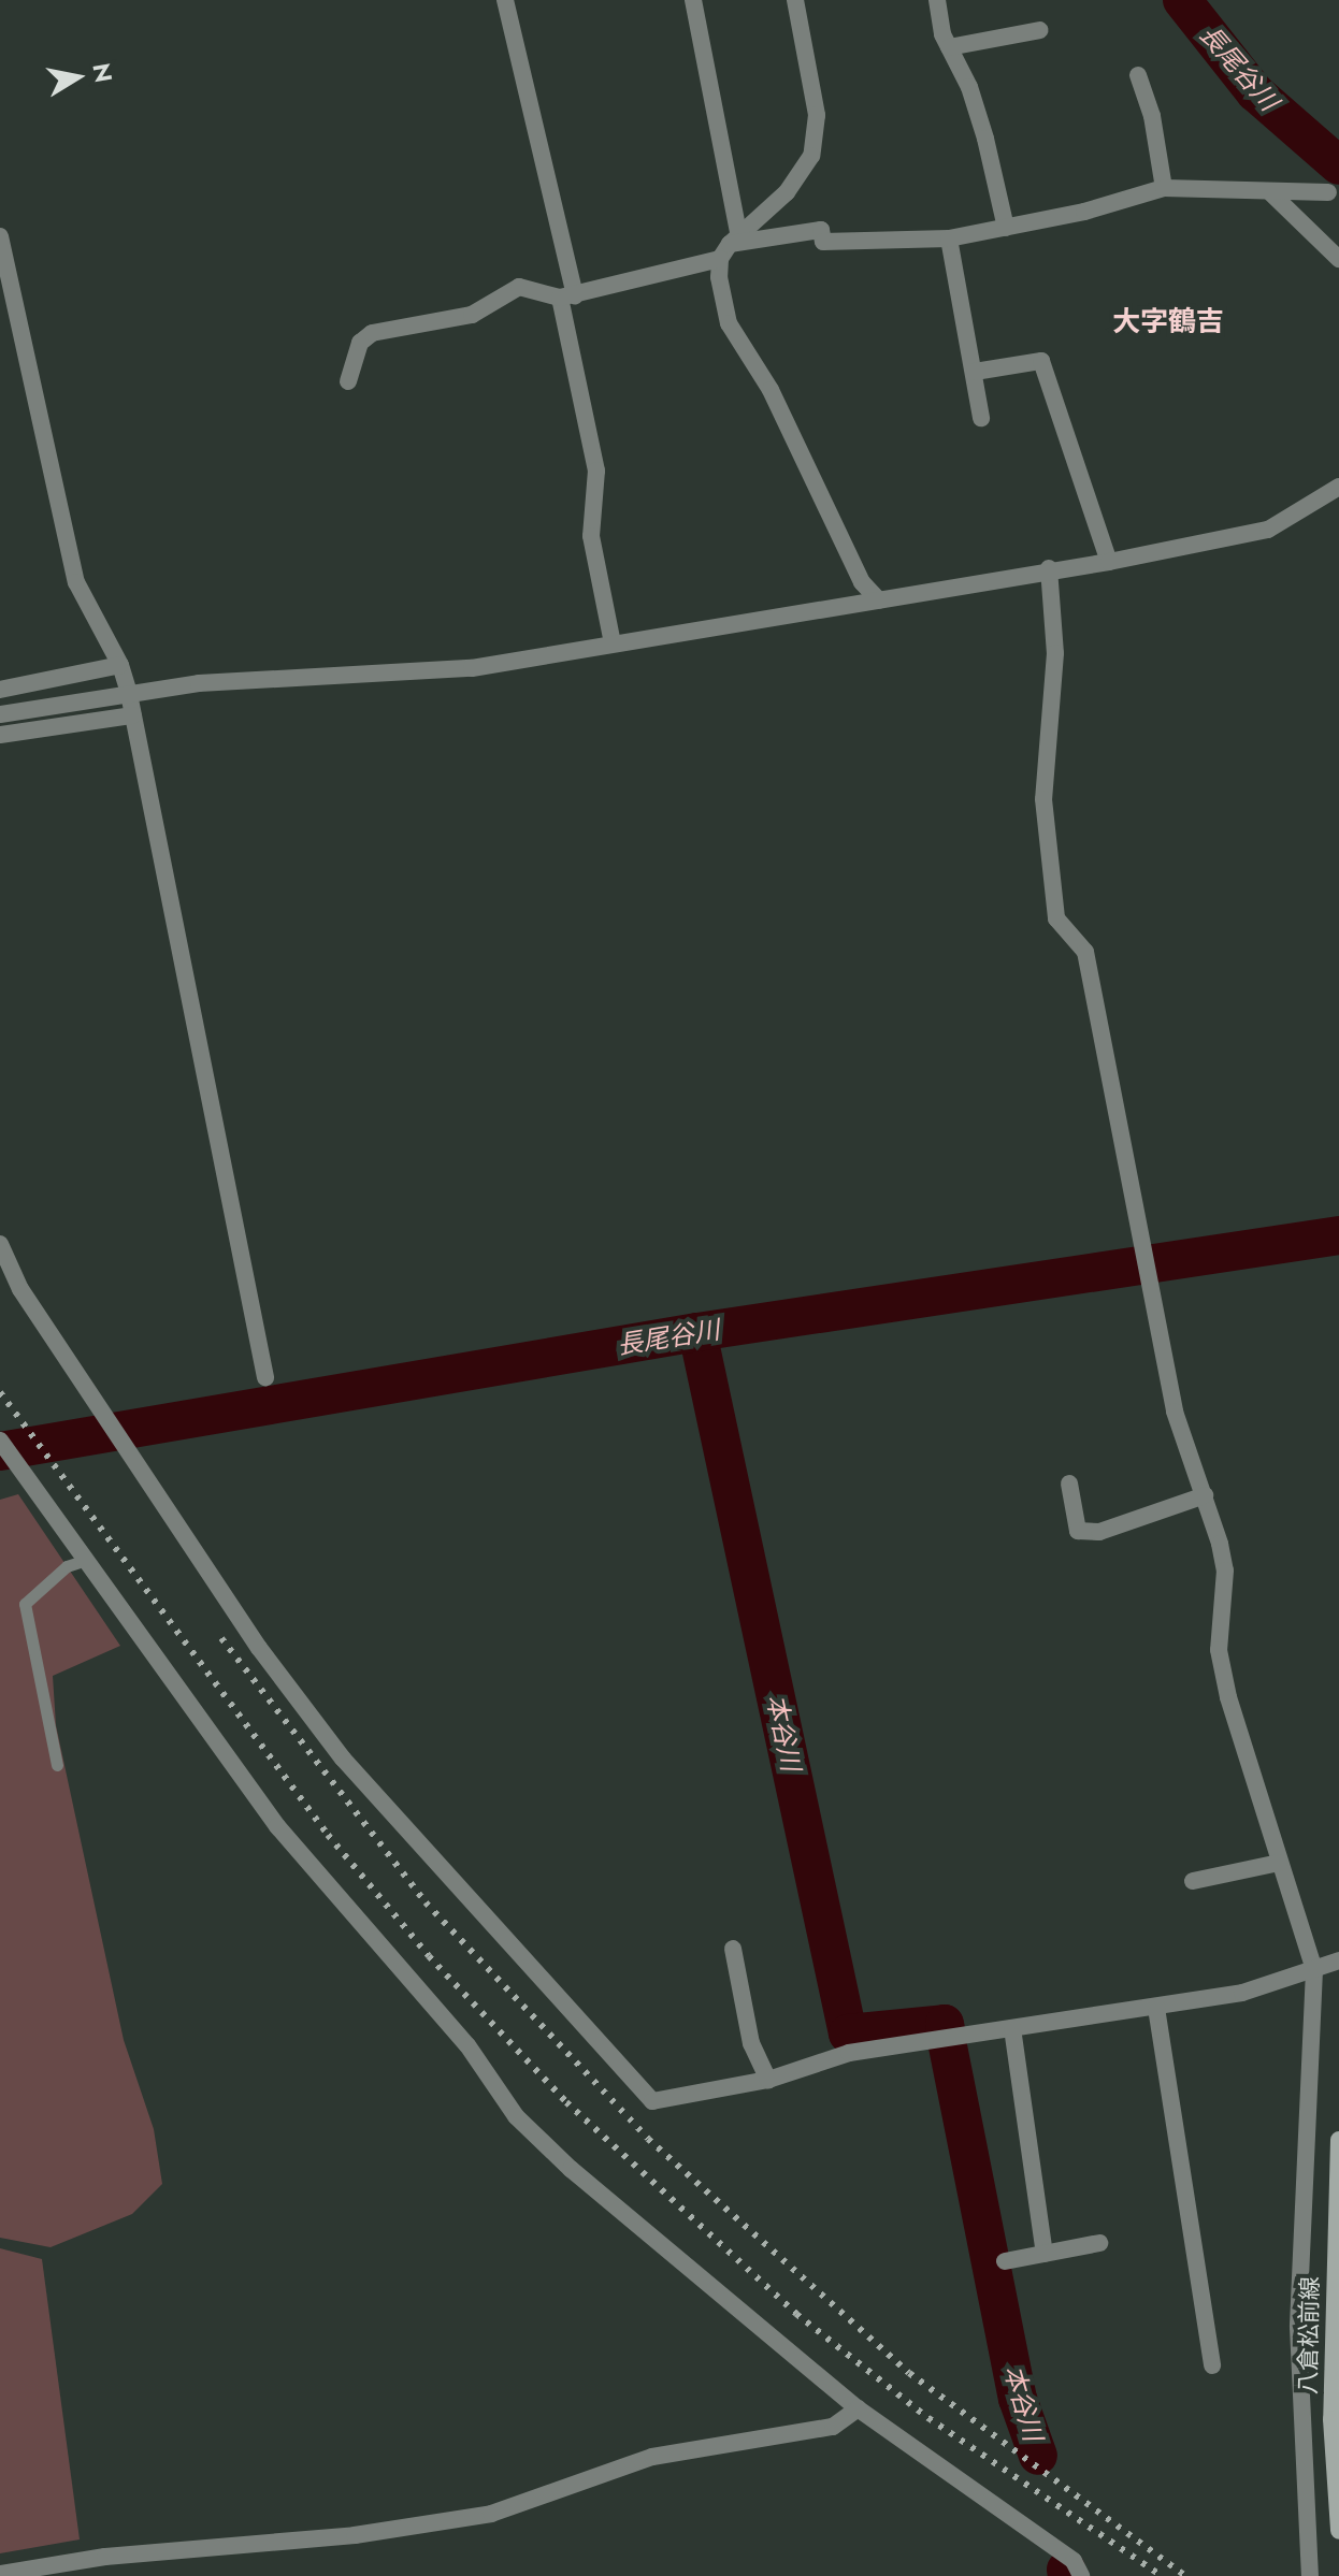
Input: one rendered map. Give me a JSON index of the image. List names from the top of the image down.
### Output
{
  "streets": {
    "main road": ["八倉松前線"]
  },
  "districts": ["大字鶴吉"],
  "water": ["長尾谷川", "本谷川"],
  "north": "right"
}
